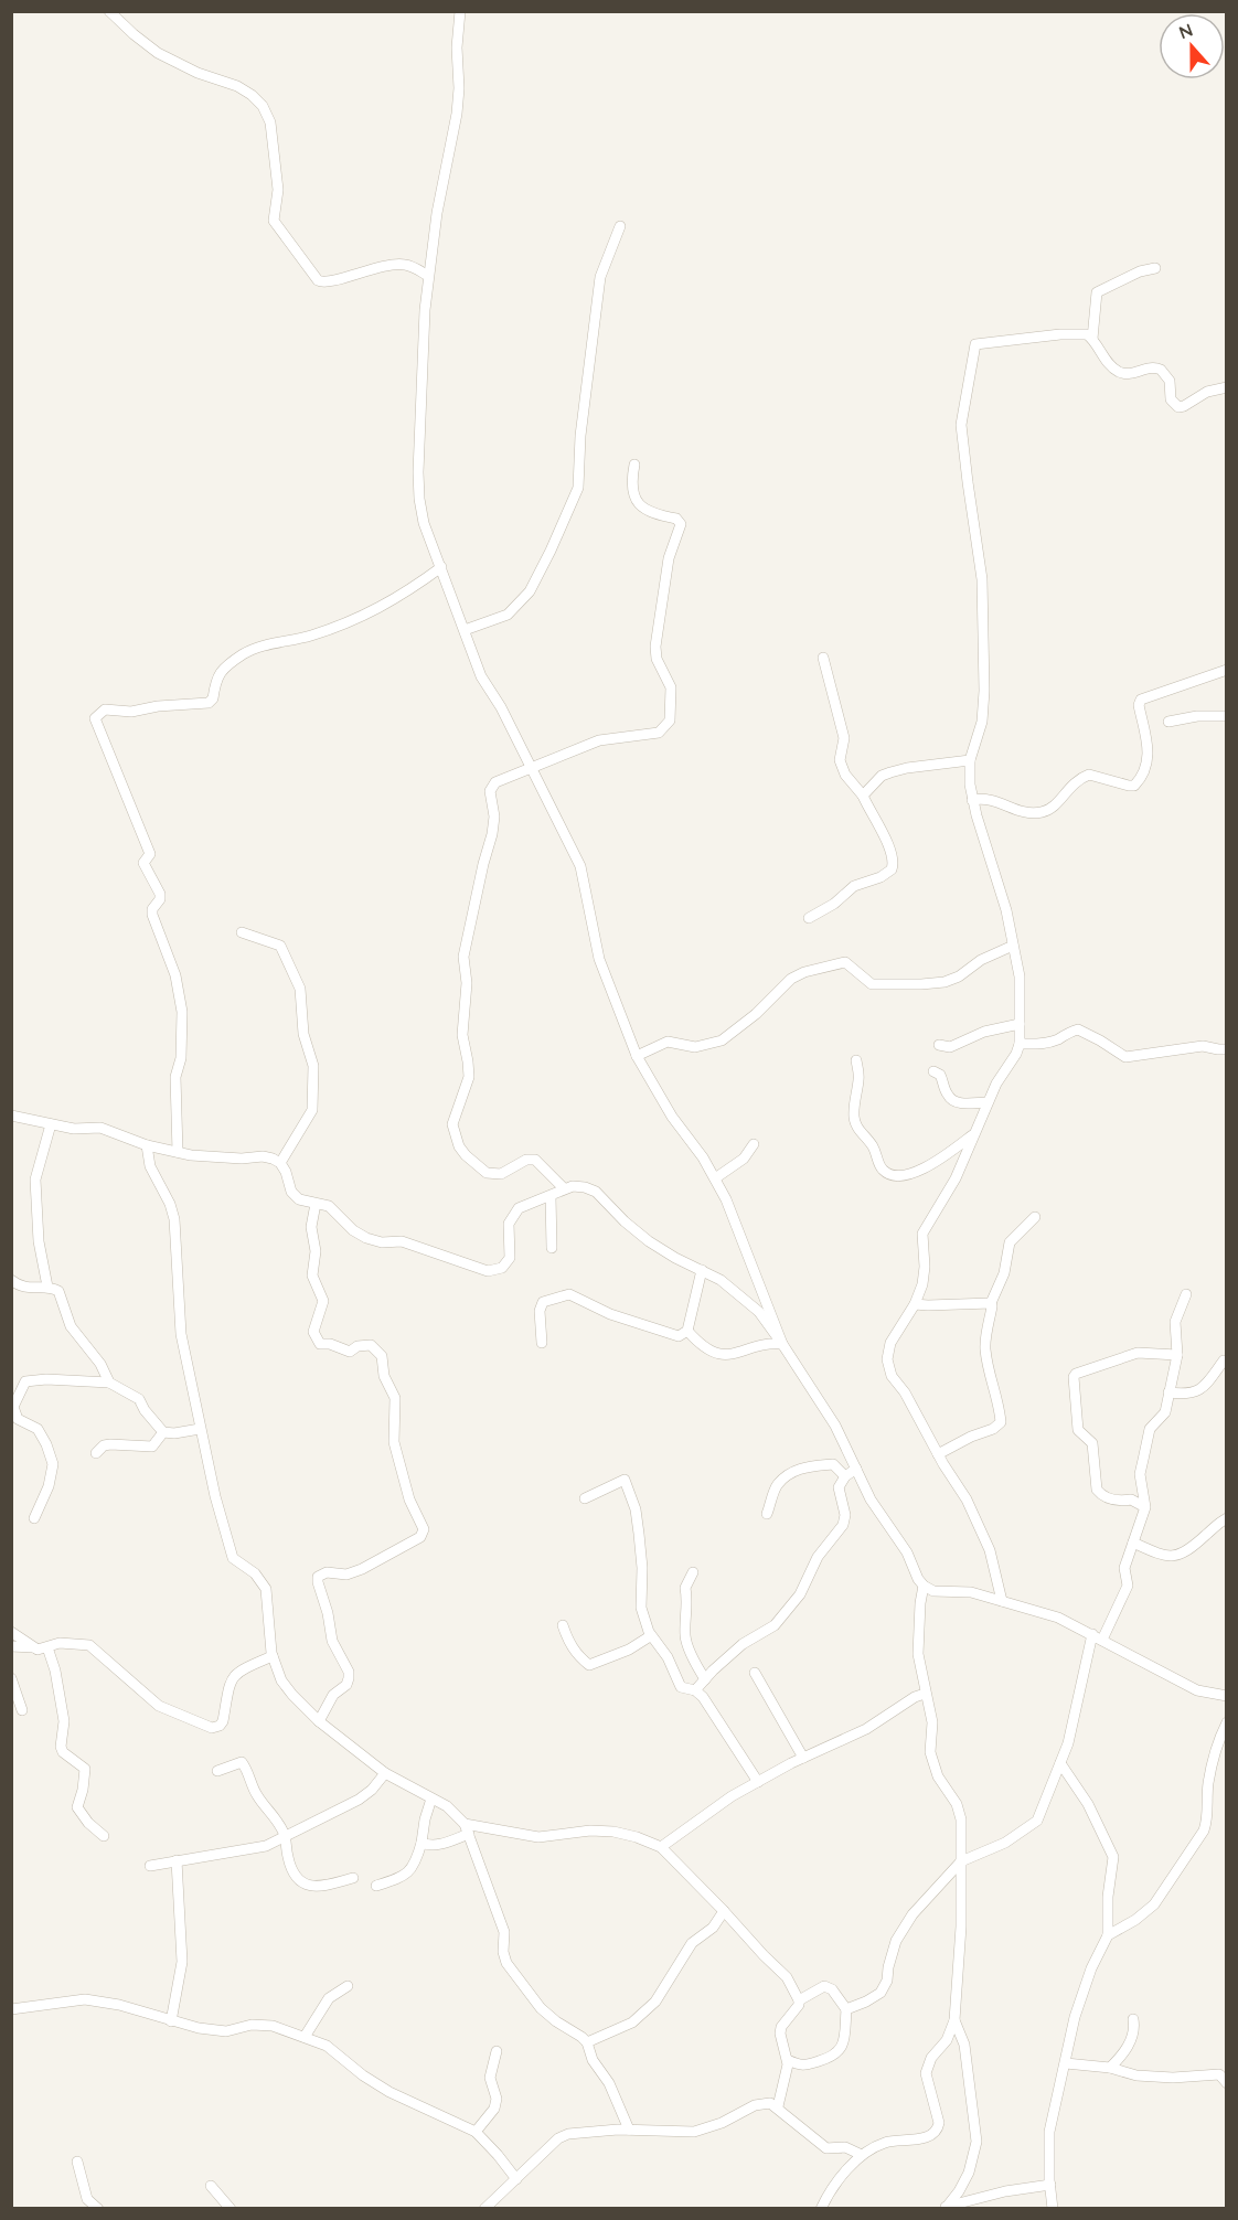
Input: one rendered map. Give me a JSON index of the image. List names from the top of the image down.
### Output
{
  "north": "top"
}
